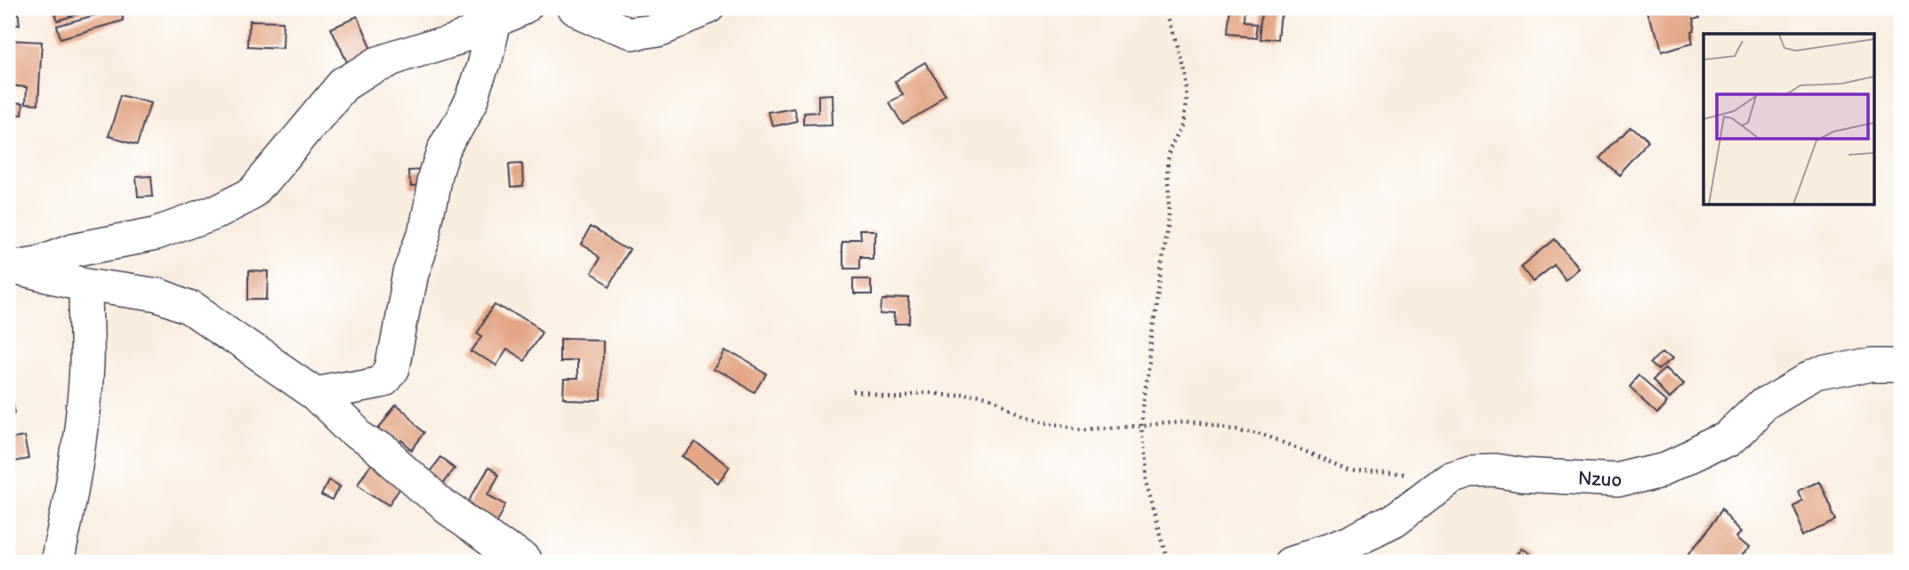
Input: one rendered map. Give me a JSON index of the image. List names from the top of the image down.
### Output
{
  "streets": {
    "street": ["Nzuo"]
  }
}
